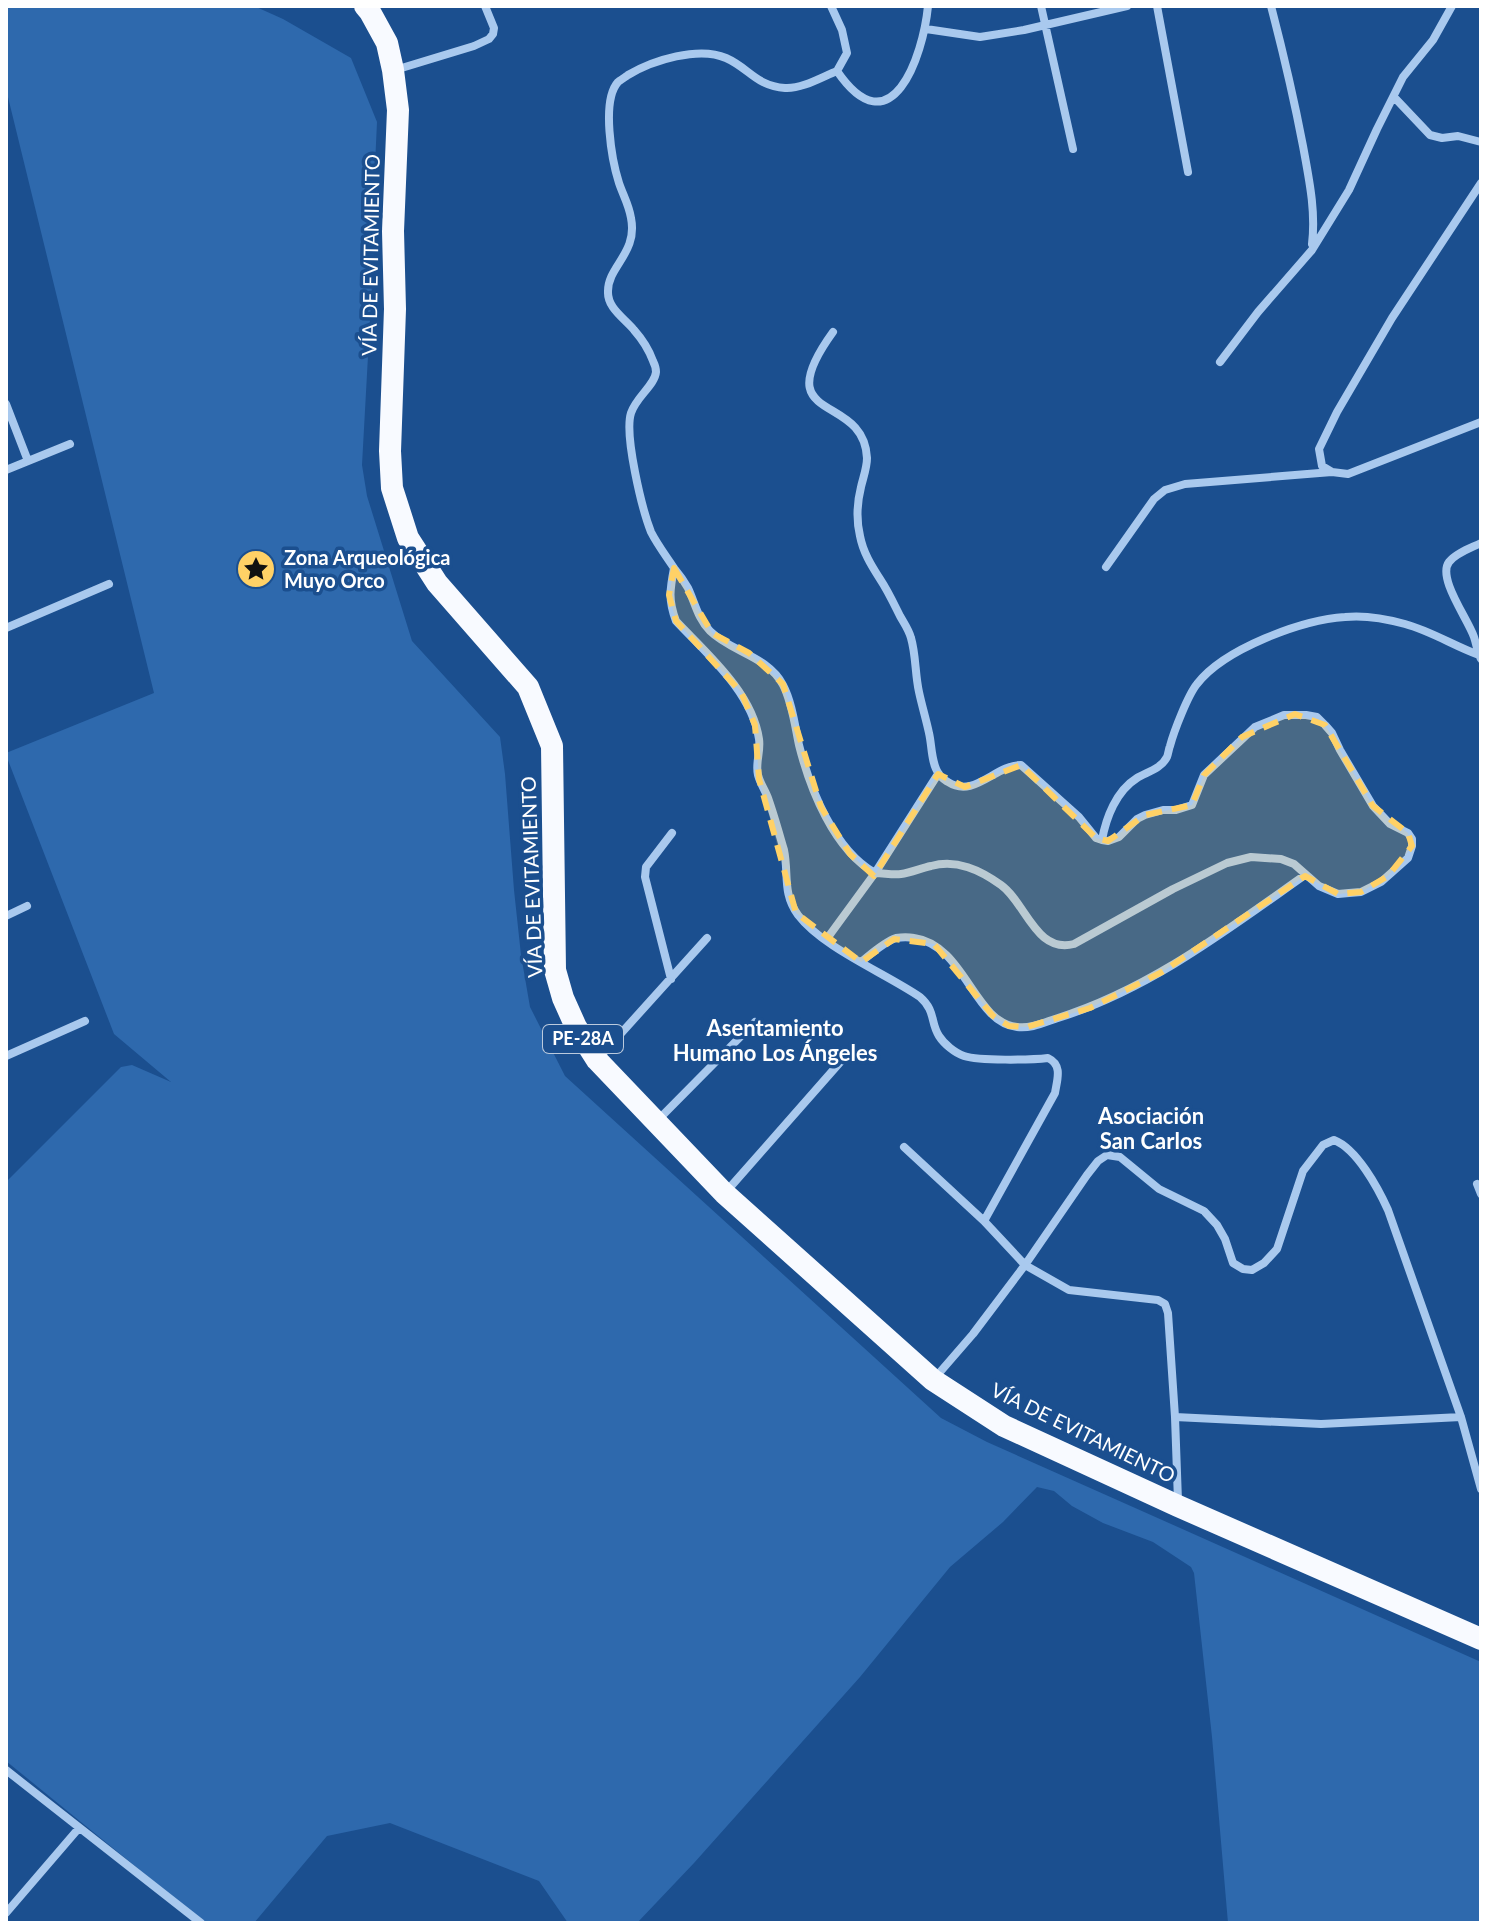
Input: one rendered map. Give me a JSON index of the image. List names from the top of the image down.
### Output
{
  "streets": {
    "highway": ["VÍA DE EVITAMIENTO", "PE-28A"]
  },
  "districts": ["Asentamiento Humano Los Ángeles", "Asociación San Carlos"],
  "places": {
    "place": ["Zona Arqueológica Muyo Orco"]
  }
}
